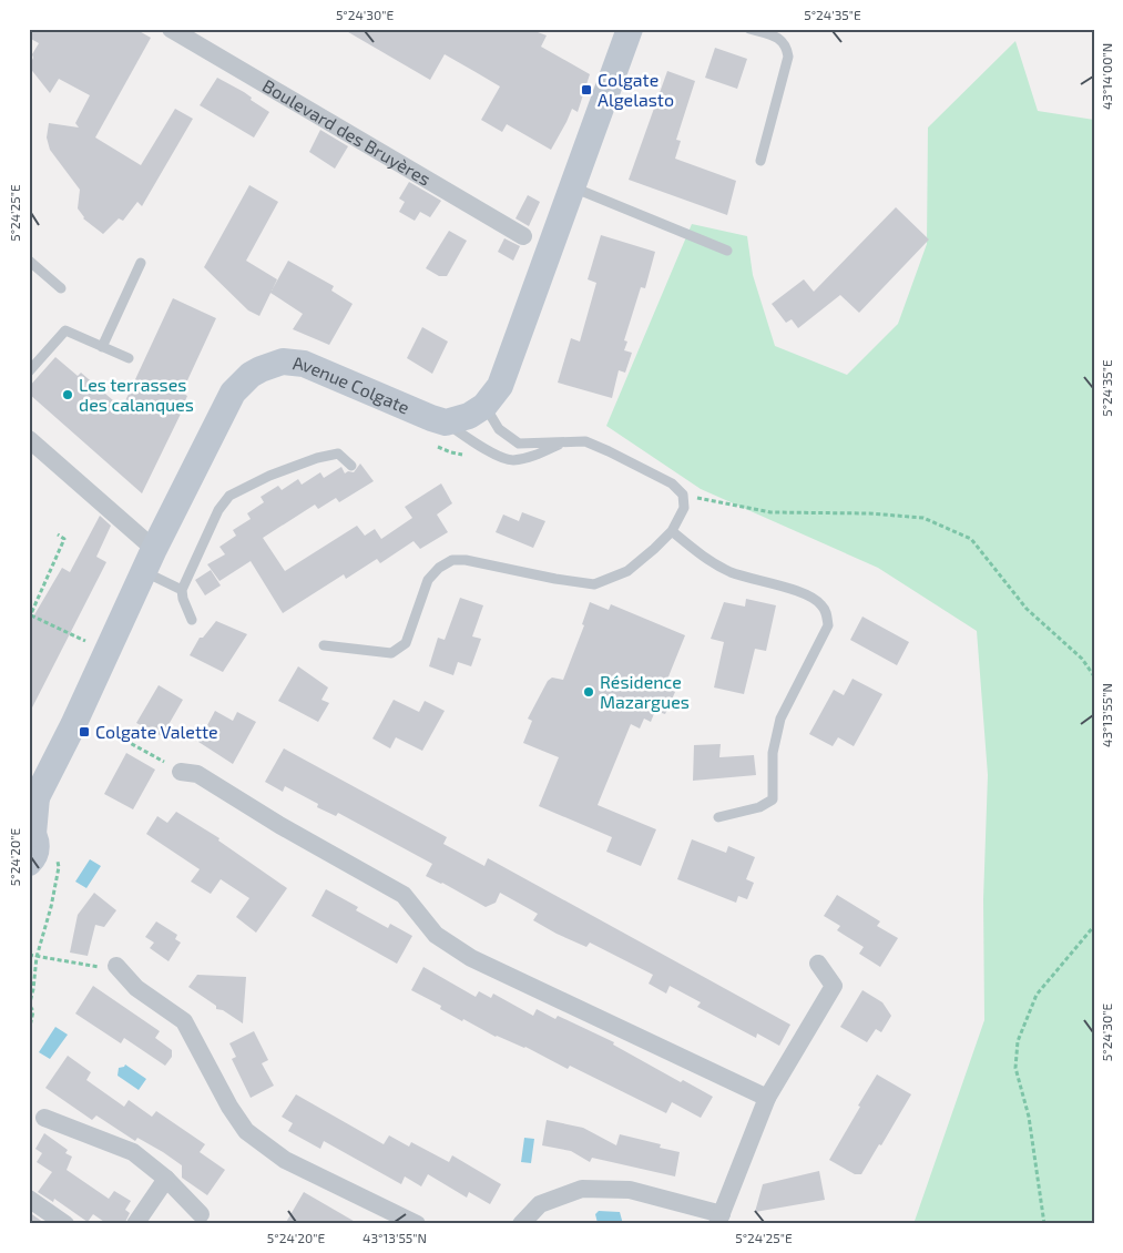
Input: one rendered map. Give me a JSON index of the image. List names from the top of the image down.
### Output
{
  "streets": {
    "street": ["Boulevard des Bruyères", "Avenue Colgate"]
  },
  "places": {
    "transit": ["Colgate Algelasto", "Colgate Valette"],
    "other": ["Les terrasses des calanques", "Résidence Mazargues"]
  },
  "coordinates": [
    "5°24'30\"E",
    "5°24'35\"E",
    "43°14'00\"N",
    "5°24'25\"E",
    "43°13'55\"N",
    "5°24'20\"E"
  ]
}
